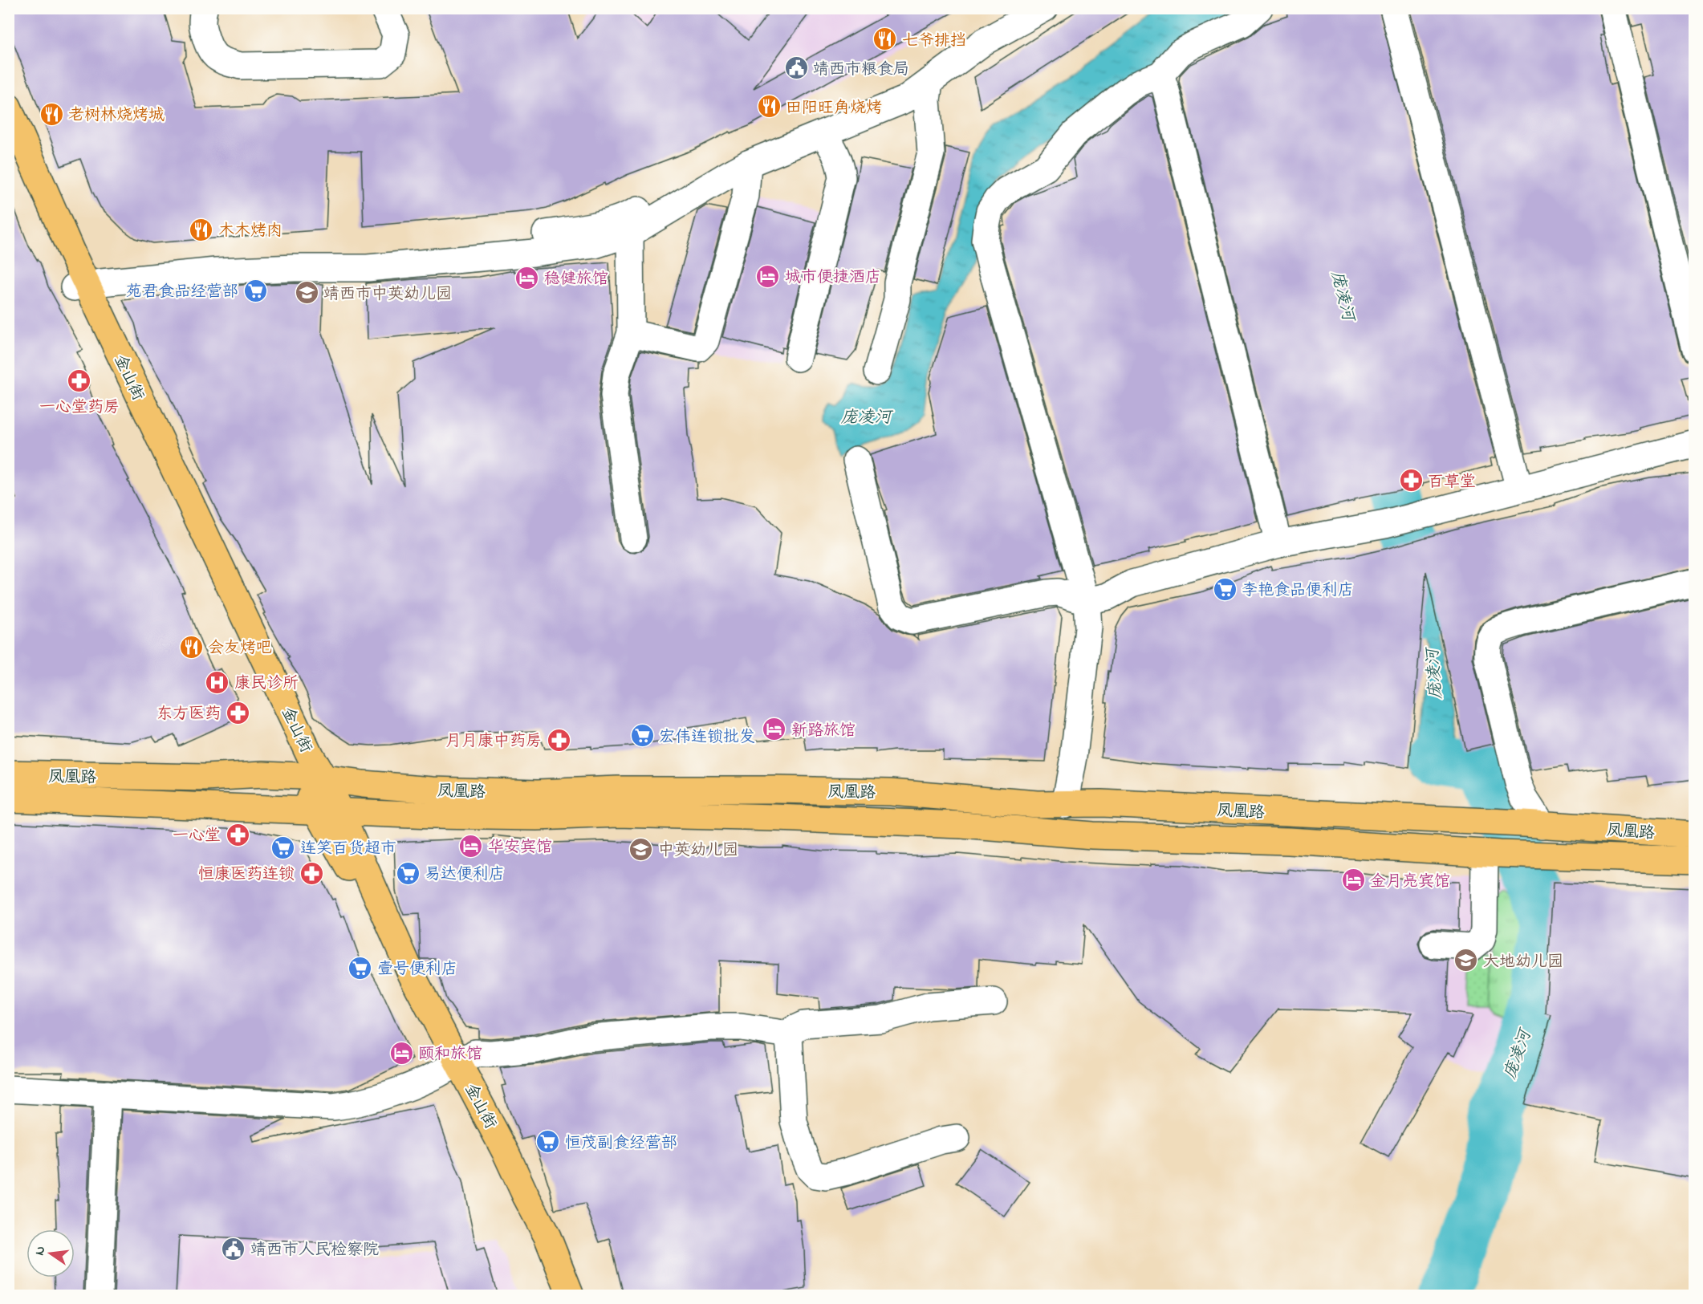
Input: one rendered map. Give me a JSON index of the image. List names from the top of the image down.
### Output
{
  "streets": {
    "main road": ["金山街", "凤凰路"]
  },
  "crossings": [
    ["金山街", "凤凰路"]
  ],
  "water": ["庞凌河"],
  "places": {
    "restaurant": [
      "七爷排挡",
      "田阳旺角烧烤",
      "老树林烧烤城",
      "木木烤肉",
      "会友烤吧"
    ],
    "public building": ["靖西市粮食局", "靖西市人民检察院"],
    "hotel": [
      "城市便捷酒店",
      "稳健旅馆",
      "新路旅馆",
      "华安宾馆",
      "金月亮宾馆",
      "颐和旅馆"
    ],
    "supermarket": [
      "苑君食品经营部",
      "李艳食品便利店",
      "宏伟连锁批发",
      "连笑百货超市",
      "易达便利店",
      "壹号便利店",
      "恒茂副食经营部"
    ],
    "school or university": ["靖西市中英幼儿园", "中英幼儿园", "大地幼儿园"],
    "pharmacy": [
      "一心堂药房",
      "百草堂",
      "东方医药",
      "月月康中药房",
      "一心堂",
      "恒康医药连锁"
    ],
    "hospital": ["康民诊所"]
  },
  "north": "left"
}
